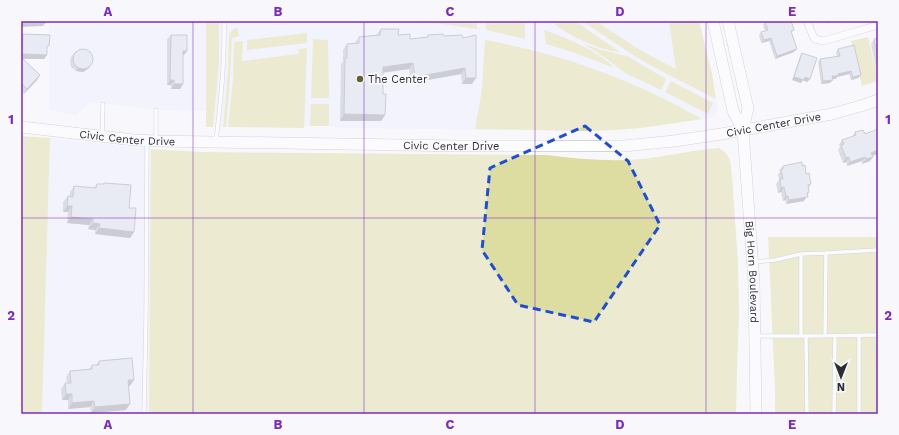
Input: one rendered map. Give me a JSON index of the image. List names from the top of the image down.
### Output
{
  "streets": {
    "street": ["Civic Center Drive", "Big Horn Boulevard"]
  },
  "crossings": [
    ["Civic Center Drive", "Big Horn Boulevard"]
  ],
  "places": ["The Center"],
  "north": "bottom",
  "grid": {
    "columns": [
      "A",
      "B",
      "C",
      "D",
      "E"
    ],
    "rows": ["1", "2"]
  }
}
